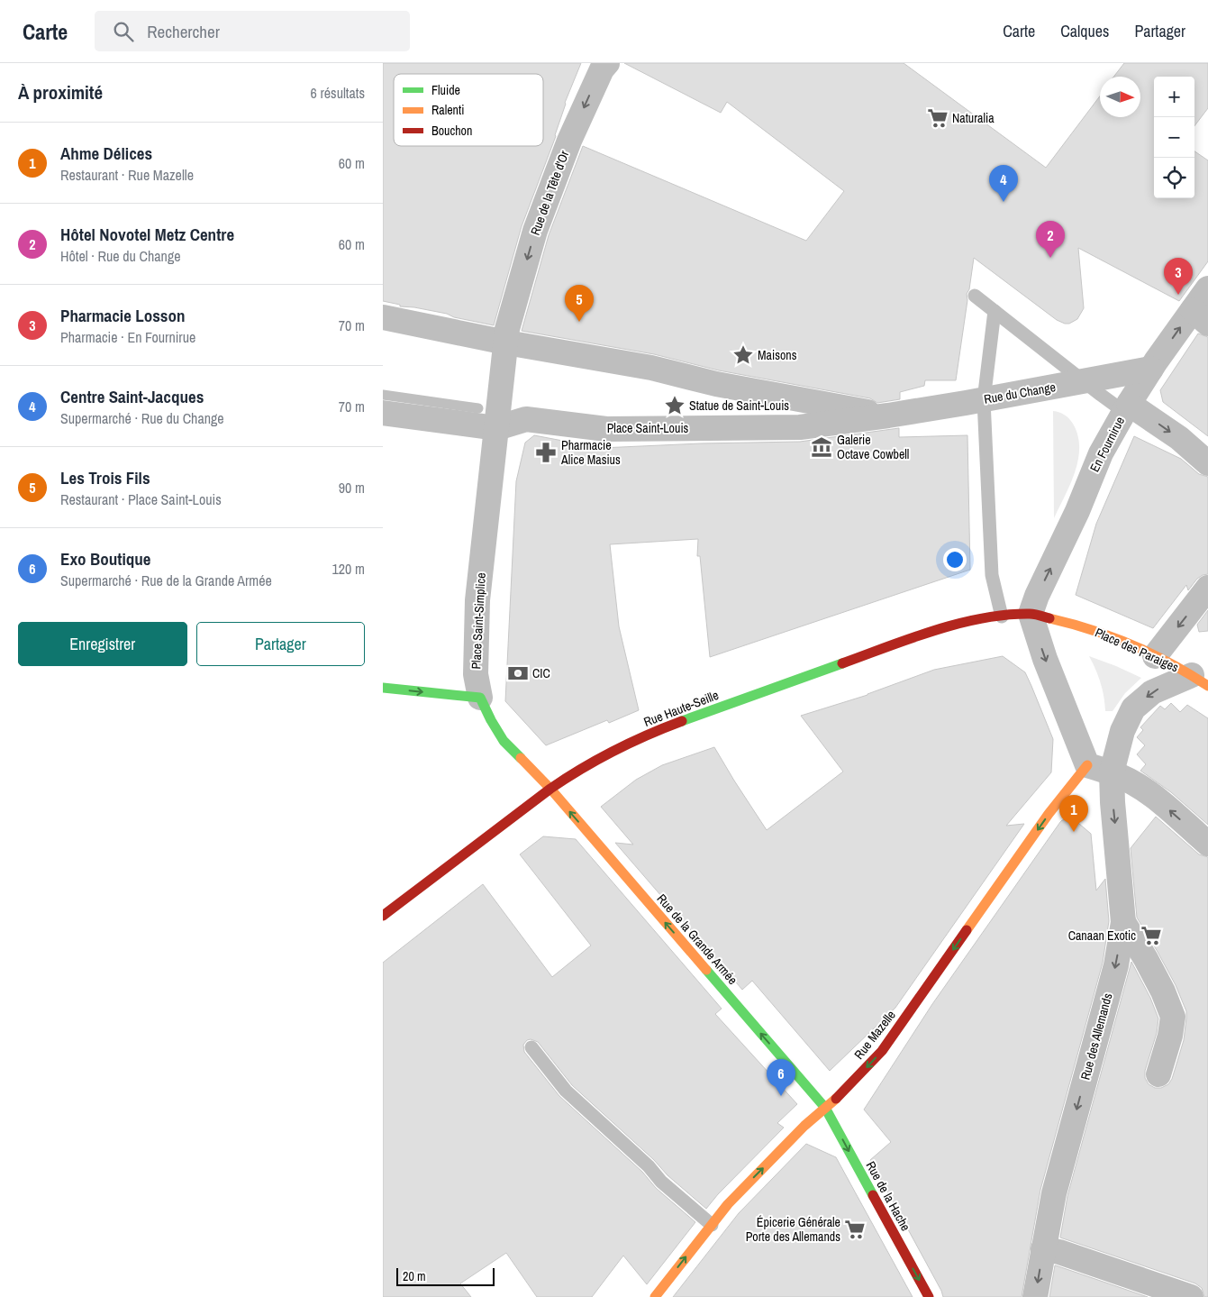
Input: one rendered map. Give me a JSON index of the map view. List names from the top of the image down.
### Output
{
  "streets": {
    "street": [
      "Rue de la Tête d'Or",
      "Rue du Change",
      "Place Saint-Louis",
      "En Fournirue",
      "Place Saint-Simplice",
      "Place des Paraiges",
      "Rue Haute-Seille",
      "Rue de la Grande Armée",
      "Rue Mazelle",
      "Rue des Allemands",
      "Rue de la Hache"
    ]
  },
  "crossings": [
    ["Rue de la Tête d'Or", "Rue du Change"],
    ["Rue du Change", "Place Saint-Louis"],
    ["Rue du Change", "En Fournirue"],
    ["Place Saint-Louis", "Place Saint-Simplice"],
    ["En Fournirue", "Place des Paraiges"],
    ["En Fournirue", "Rue Haute-Seille"],
    ["Place Saint-Simplice", "Rue Haute-Seille"],
    ["Place Saint-Simplice", "Rue de la Grande Armée"],
    ["Place des Paraiges", "Rue Haute-Seille"],
    ["Place des Paraiges", "Rue des Allemands"],
    ["Rue Haute-Seille", "Rue de la Grande Armée"],
    ["Rue de la Grande Armée", "Rue Mazelle"],
    ["Rue de la Grande Armée", "Rue de la Hache"],
    ["Rue Mazelle", "Rue de la Hache"]
  ],
  "one_way": [
    "Rue de la Tête d'Or",
    "En Fournirue",
    "Rue de la Grande Armée",
    "Rue des Allemands",
    "Rue de la Hache"
  ],
  "places": {
    "supermarket": ["Naturalia", "Canaan Exotic", "Épicerie Générale Porte des Allemands"],
    "place": ["Maisons", "Statue de Saint-Louis"],
    "museum": ["Galerie Octave Cowbell"],
    "pharmacy": ["Pharmacie Alice Masius"],
    "bank": ["CIC"]
  },
  "legend": ["Fluide", "Ralenti", "Bouchon"],
  "scale_bar": "20 m",
  "north": "right",
  "page": {
    "header": "Carte",
    "search": "Rechercher",
    "nav": ["Carte", "Calques", "Partager"],
    "heading": ["À proximité", "6 résultats"],
    "map_buttons": ["+", "−"],
    "list": [
      {
        "mark": "1",
        "name": "Ahme Délices",
        "note": "Restaurant · Rue Mazelle",
        "value": "60 m"
      },
      {
        "mark": "2",
        "name": "Hôtel Novotel Metz Centre",
        "note": "Hôtel · Rue du Change",
        "value": "60 m"
      },
      {
        "mark": "3",
        "name": "Pharmacie Losson",
        "note": "Pharmacie · En Fournirue",
        "value": "70 m"
      },
      {
        "mark": "4",
        "name": "Centre Saint-Jacques",
        "note": "Supermarché · Rue du Change",
        "value": "70 m"
      },
      {
        "mark": "5",
        "name": "Les Trois Fils",
        "note": "Restaurant · Place Saint-Louis",
        "value": "90 m"
      },
      {
        "mark": "6",
        "name": "Exo Boutique",
        "note": "Supermarché · Rue de la Grande Armée",
        "value": "120 m"
      }
    ],
    "pins": [
      "4",
      "2",
      "3",
      "5",
      "1",
      "6"
    ],
    "buttons": ["Enregistrer", "Partager"],
    "scale": "20 m"
  }
}
